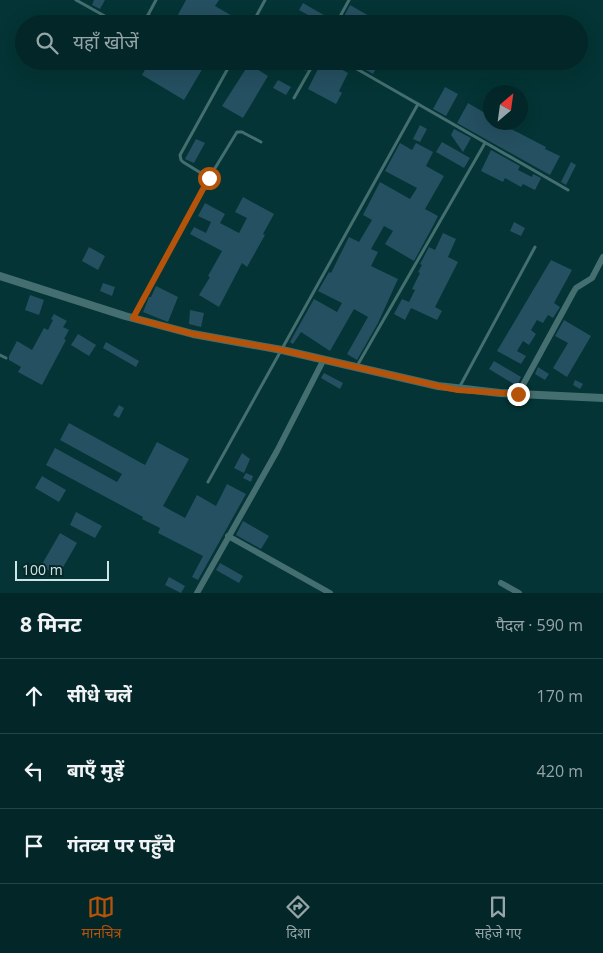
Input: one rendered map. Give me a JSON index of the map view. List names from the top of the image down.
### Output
{
  "scale_bar": "100 m",
  "north": "top right",
  "page": {
    "search": "यहाँ खोजें",
    "scale": "100 m",
    "heading": ["8 मिनट", "पैदल · 590 m"],
    "list": [
      ["सीधे चलें", "170 m"],
      ["बाएँ मुड़ें", "420 m"],
      "गंतव्य पर पहुँचे"
    ],
    "nav": ["मानचित्र", "दिशा", "सहेजे गए"]
  }
}
